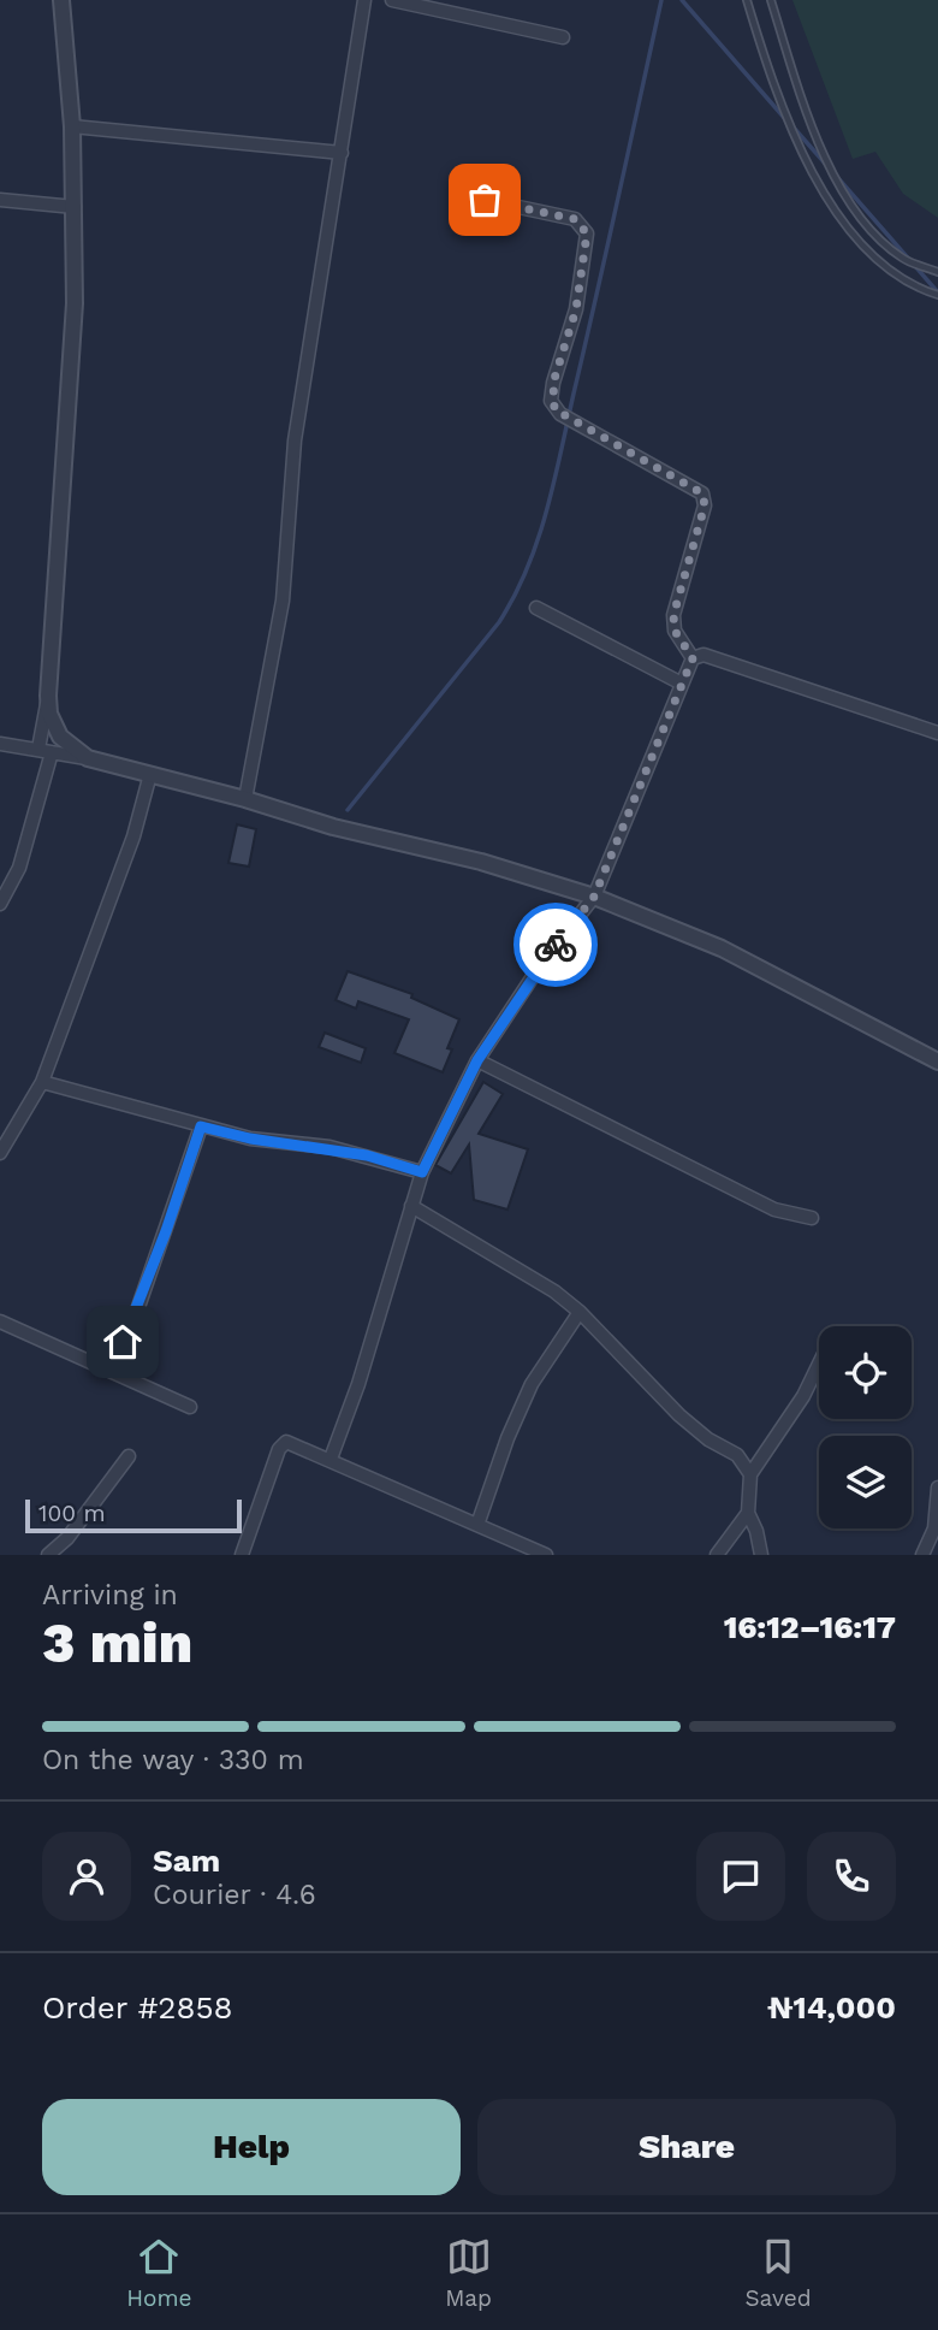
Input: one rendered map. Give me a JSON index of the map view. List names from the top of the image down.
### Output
{
  "scale_bar": "100 m",
  "page": {
    "scale": "100 m",
    "heading": ["3 min", "Arriving in", "16:12–16:17"],
    "panel": [
      "Sam",
      "Courier · 4.6",
      "Order #2858",
      "₦14,000"
    ],
    "bar": "On the way · 330 m",
    "buttons": ["Help", "Share"],
    "tabs": ["Home", "Map", "Saved"]
  }
}
